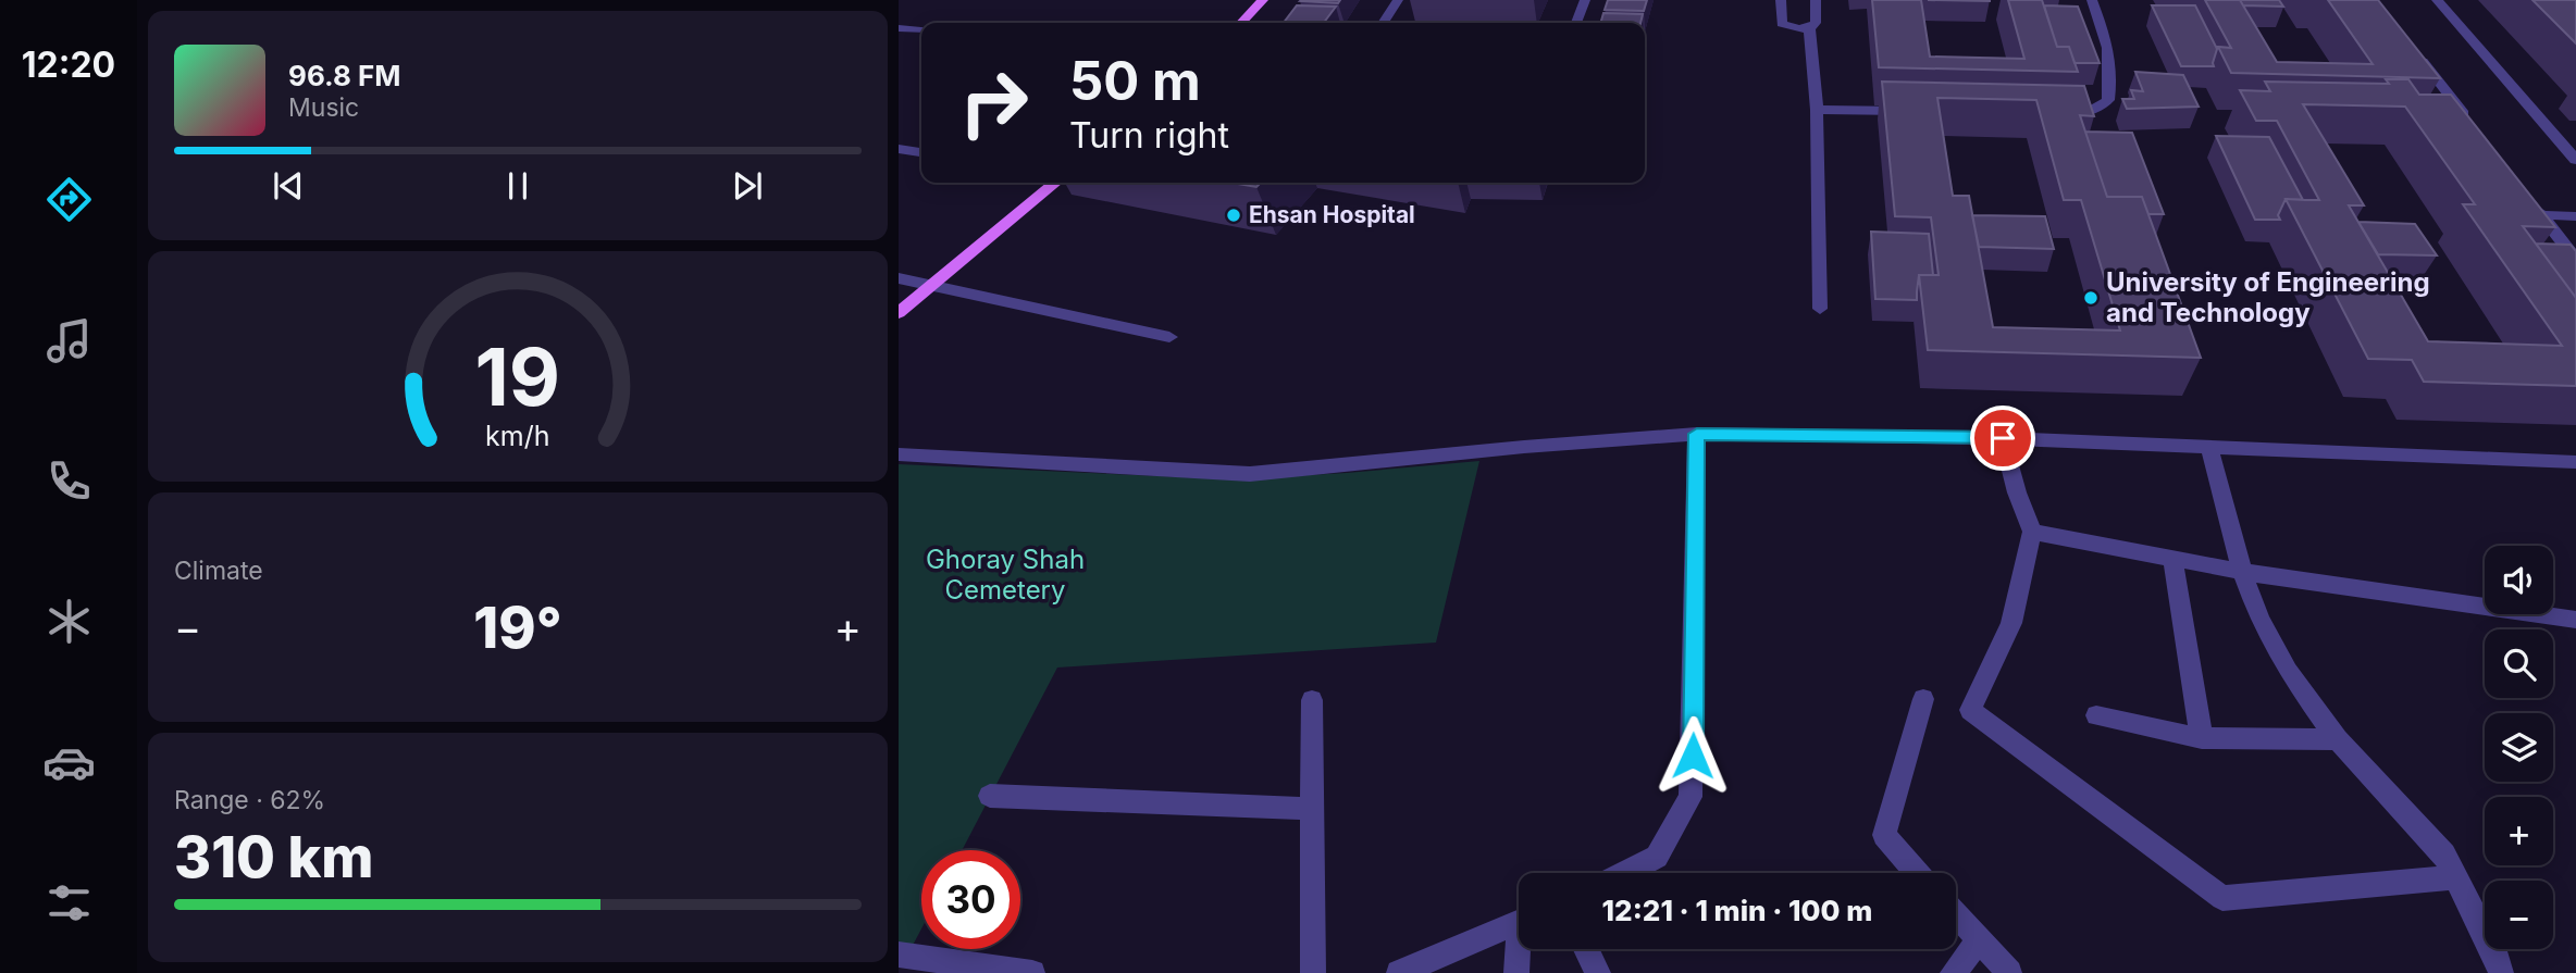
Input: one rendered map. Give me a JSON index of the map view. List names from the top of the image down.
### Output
{
  "parks": ["Ghoray Shah Cemetery"],
  "places": ["Ehsan Hospital", "University of Engineering and Technology"],
  "page": {
    "tabs": "12:20",
    "turn": ["50 m", "Turn right"],
    "song": ["96.8 FM", "Music"],
    "tile": [
      "Climate",
      ["Range · 62%", "310 km"]
    ],
    "map_buttons": ["+", "−"],
    "heat": ["−", "19°", "+"],
    "limit": "30",
    "trip": "12:21 · 1 min · 100 m",
    "gauge": ["19", "km/h"]
  }
}
